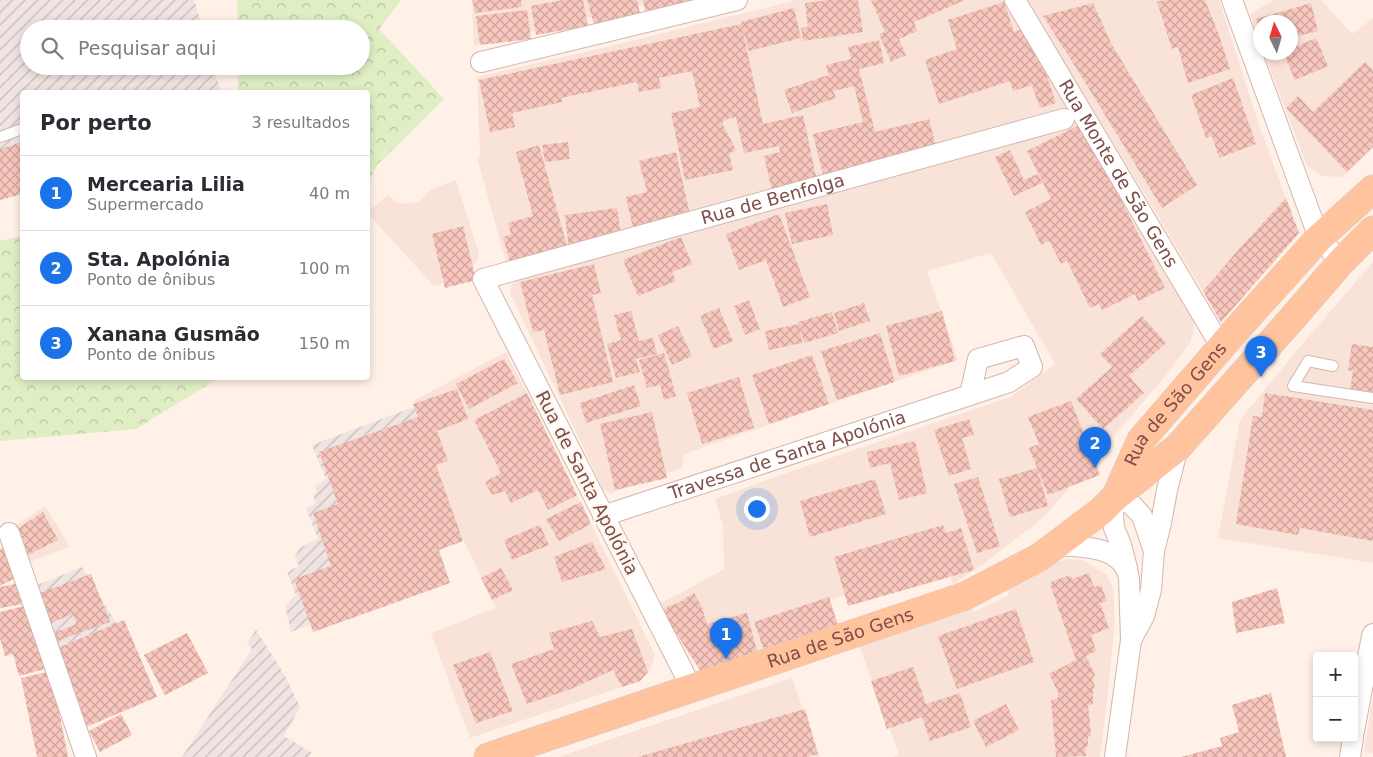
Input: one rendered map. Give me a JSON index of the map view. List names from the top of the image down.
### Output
{
  "streets": {
    "main road": ["Rua de São Gens"],
    "street": [
      "Rua Monte de São Gens",
      "Rua de Benfolga",
      "Travessa de Santa Apolónia",
      "Rua de Santa Apolónia"
    ]
  },
  "crossings": [
    ["Rua Monte de São Gens", "Rua de São Gens"],
    ["Rua de Benfolga", "Rua de Santa Apolónia"],
    ["Rua de São Gens", "Rua de Santa Apolónia"],
    ["Travessa de Santa Apolónia", "Rua de Santa Apolónia"]
  ],
  "north": "top",
  "page": {
    "search": "Pesquisar aqui",
    "heading": ["Por perto", "3 resultados"],
    "list": [
      {
        "mark": "1",
        "name": "Mercearia Lilia",
        "note": "Supermercado",
        "value": "40 m"
      },
      {
        "mark": "2",
        "name": "Sta. Apolónia",
        "note": "Ponto de ônibus",
        "value": "100 m"
      },
      {
        "mark": "3",
        "name": "Xanana Gusmão",
        "note": "Ponto de ônibus",
        "value": "150 m"
      }
    ],
    "pins": ["3", "2", "1"],
    "map_buttons": ["+", "−"]
  }
}
